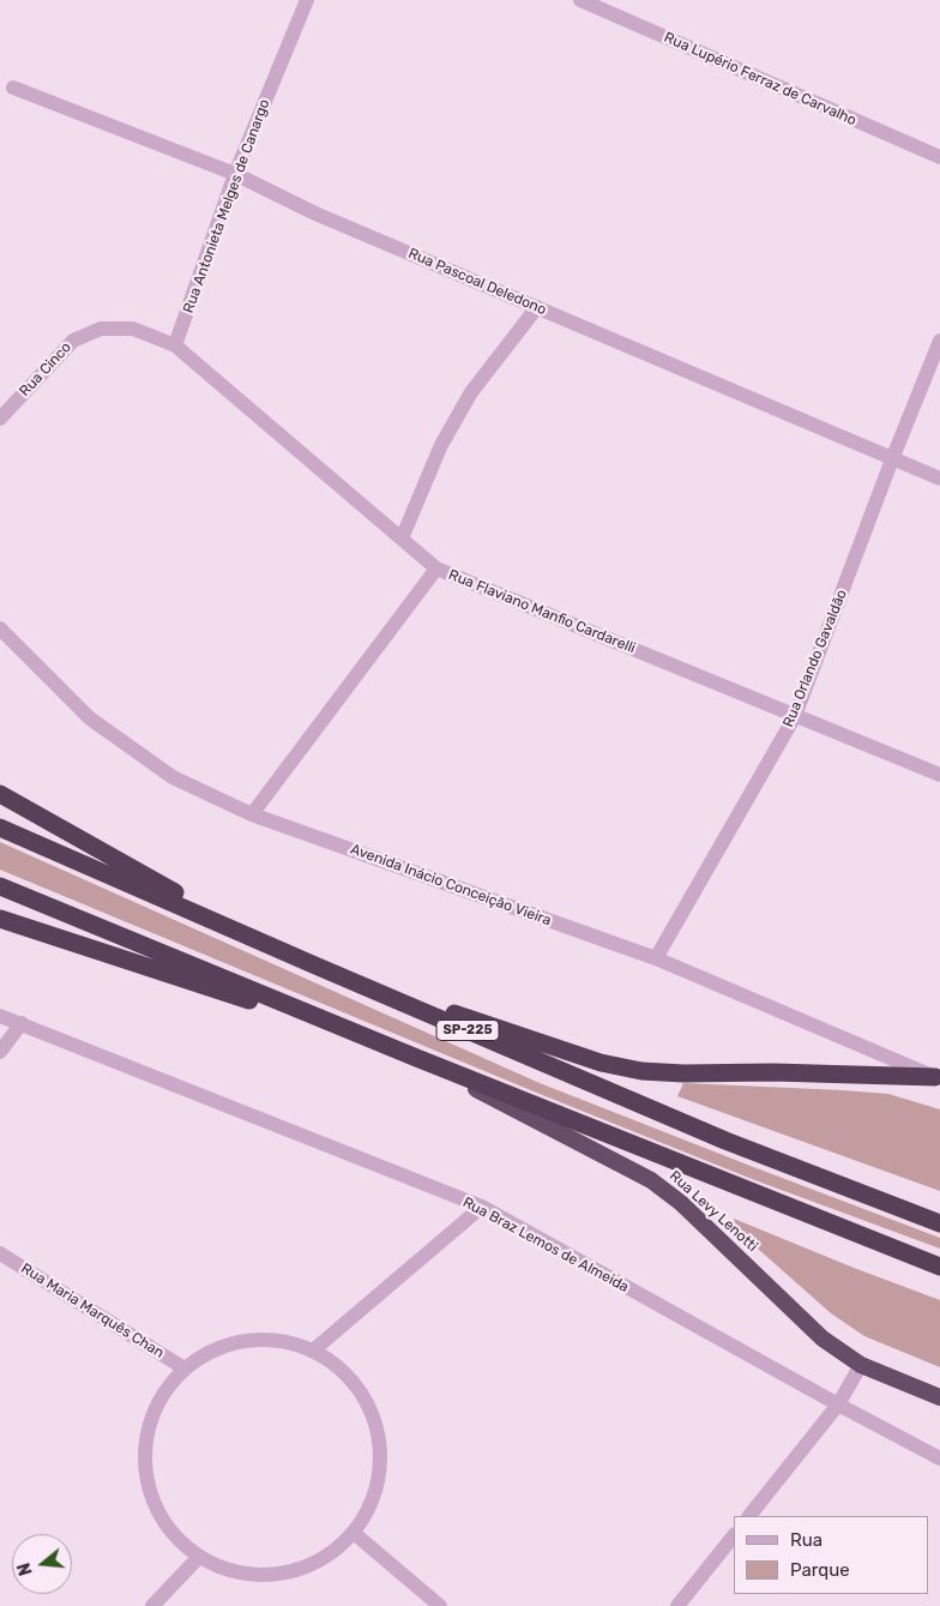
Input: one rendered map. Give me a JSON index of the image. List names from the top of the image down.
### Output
{
  "streets": {
    "highway": ["SP-225", "Rua Levy Lenotti"],
    "street": [
      "Rua Lupério Ferraz de Carvalho",
      "Rua Antonieta Melges de Canargo",
      "Rua Pascoal Deledono",
      "Rua Cinco",
      "Rua Flaviano Manfio Cardarelli",
      "Rua Orlando Gavaldão",
      "Avenida Inácio Conceição Vieira",
      "Rua Braz Lemos de Almeida",
      "Rua Maria Marquês Chan"
    ]
  },
  "crossings": [
    ["Rua Antonieta Melges de Canargo", "Rua Pascoal Deledono"],
    ["Rua Antonieta Melges de Canargo", "Rua Flaviano Manfio Cardarelli"],
    ["Rua Pascoal Deledono", "Rua Orlando Gavaldão"],
    ["Rua Cinco", "Rua Flaviano Manfio Cardarelli"],
    ["Rua Flaviano Manfio Cardarelli", "Rua Orlando Gavaldão"],
    ["Rua Orlando Gavaldão", "Avenida Inácio Conceição Vieira"]
  ],
  "legend": ["Rua", "Parque"],
  "north": "left"
}
